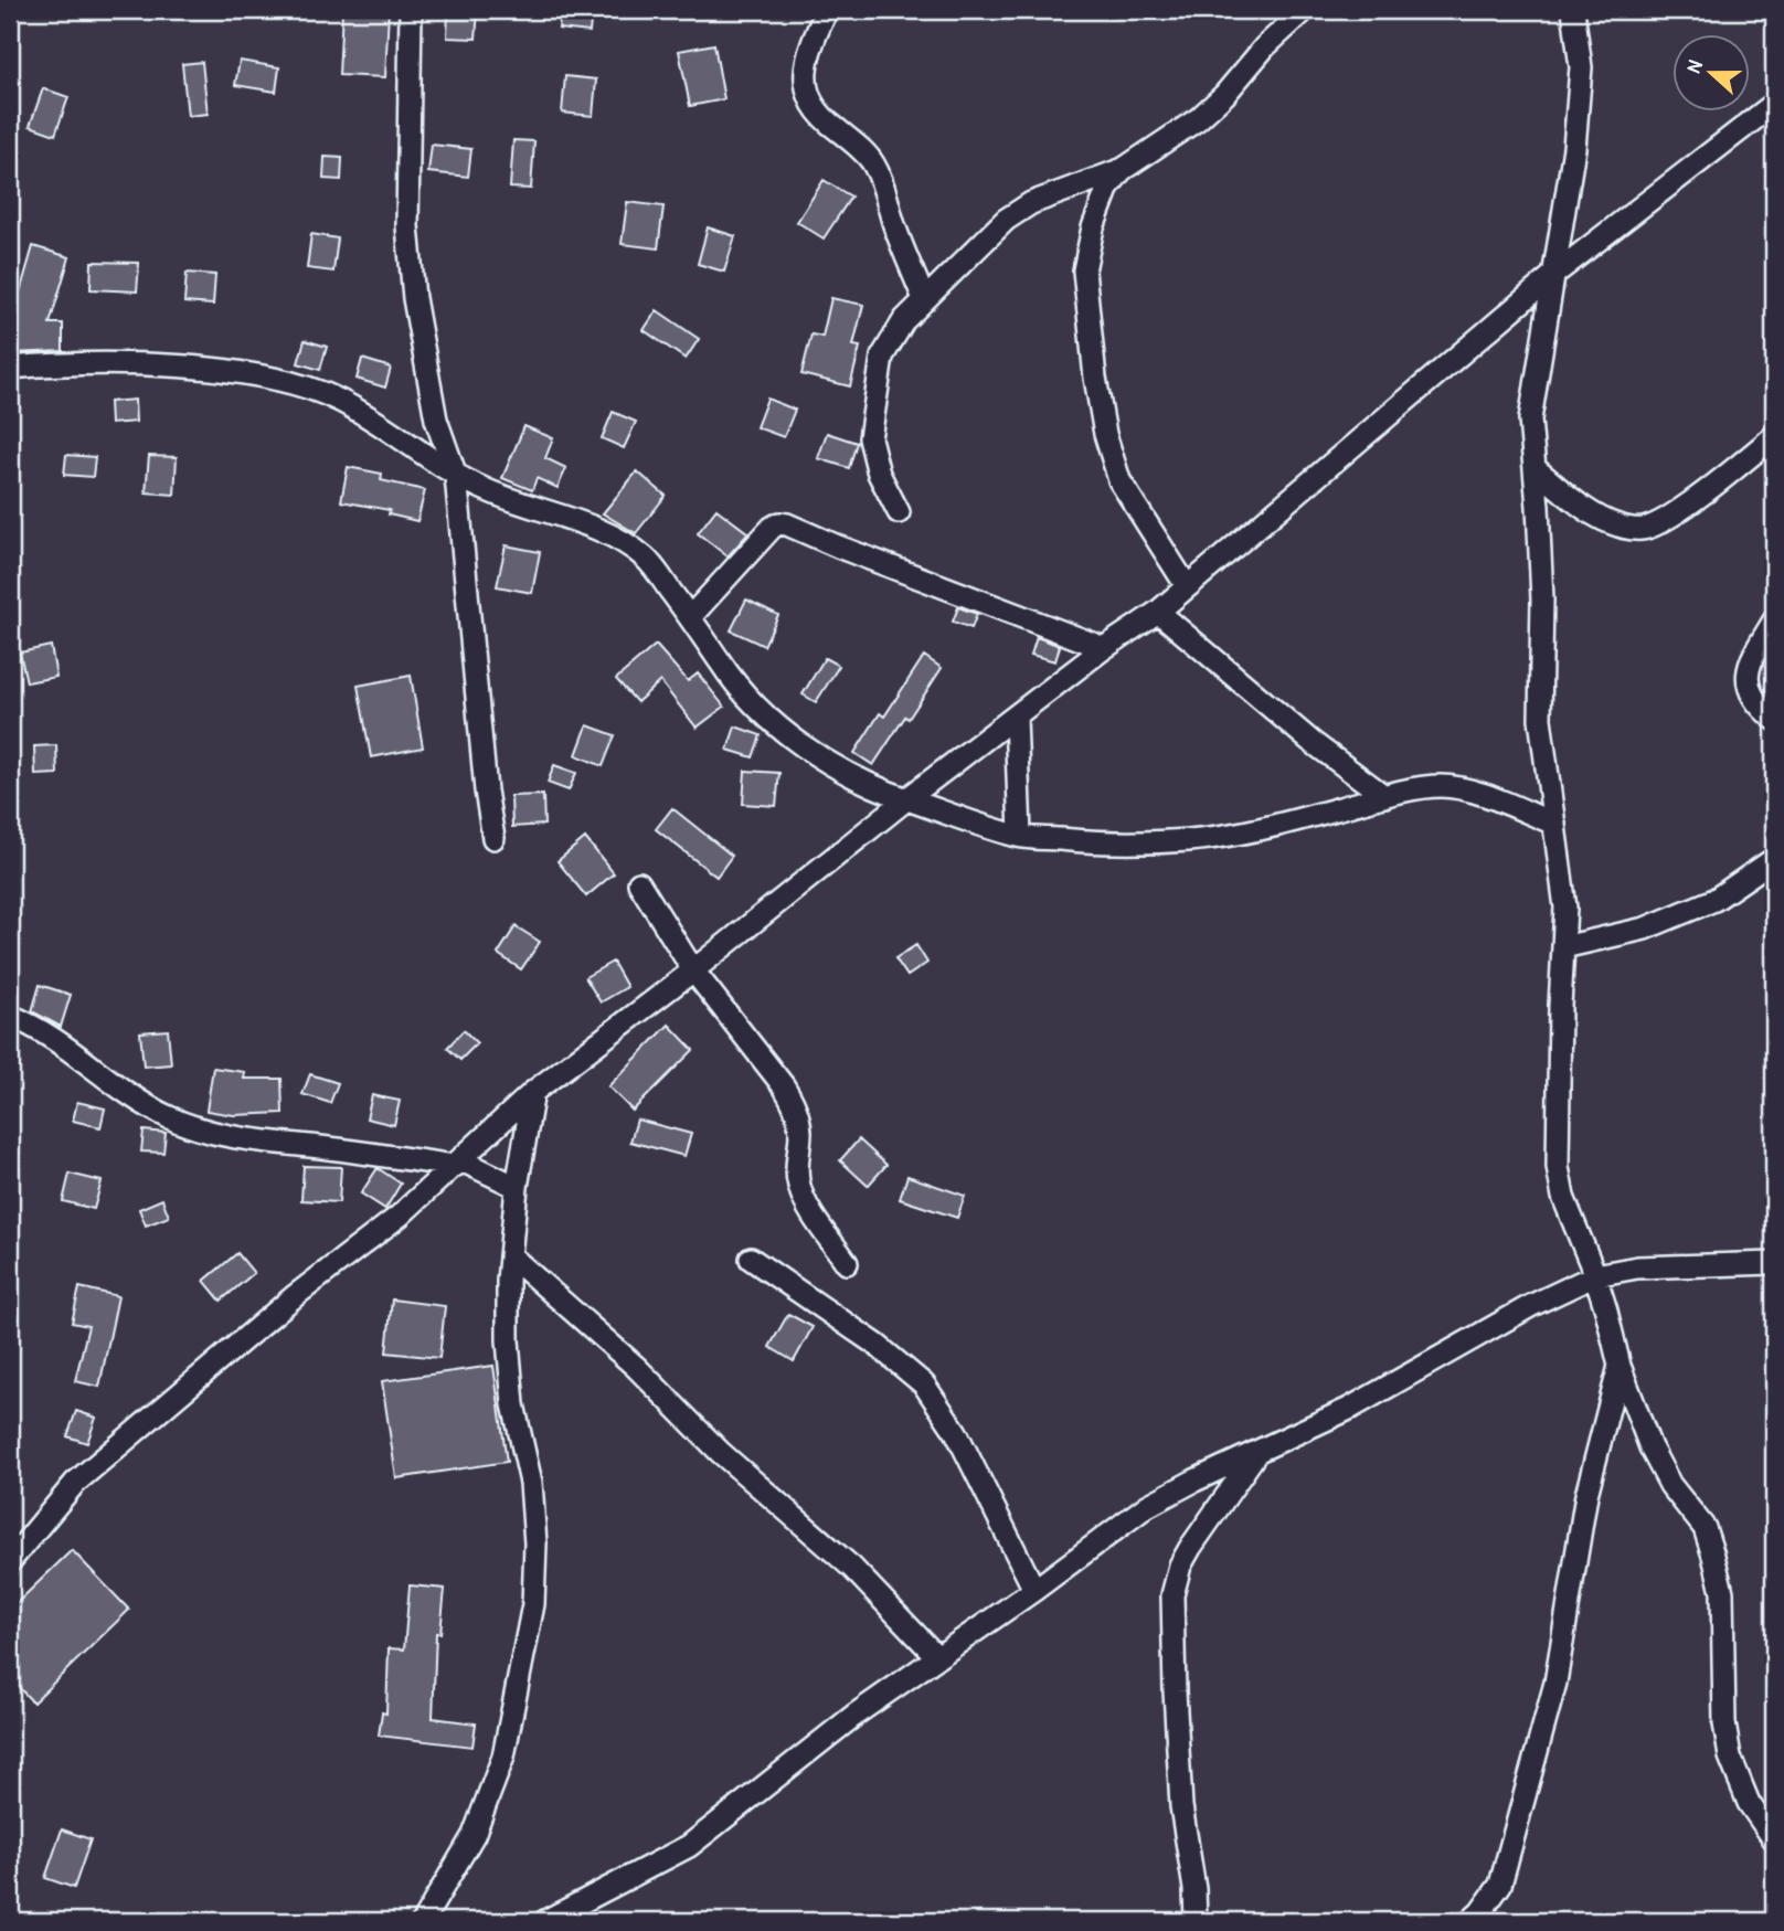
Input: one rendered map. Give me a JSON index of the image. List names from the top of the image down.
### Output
{
  "north": "left"
}
